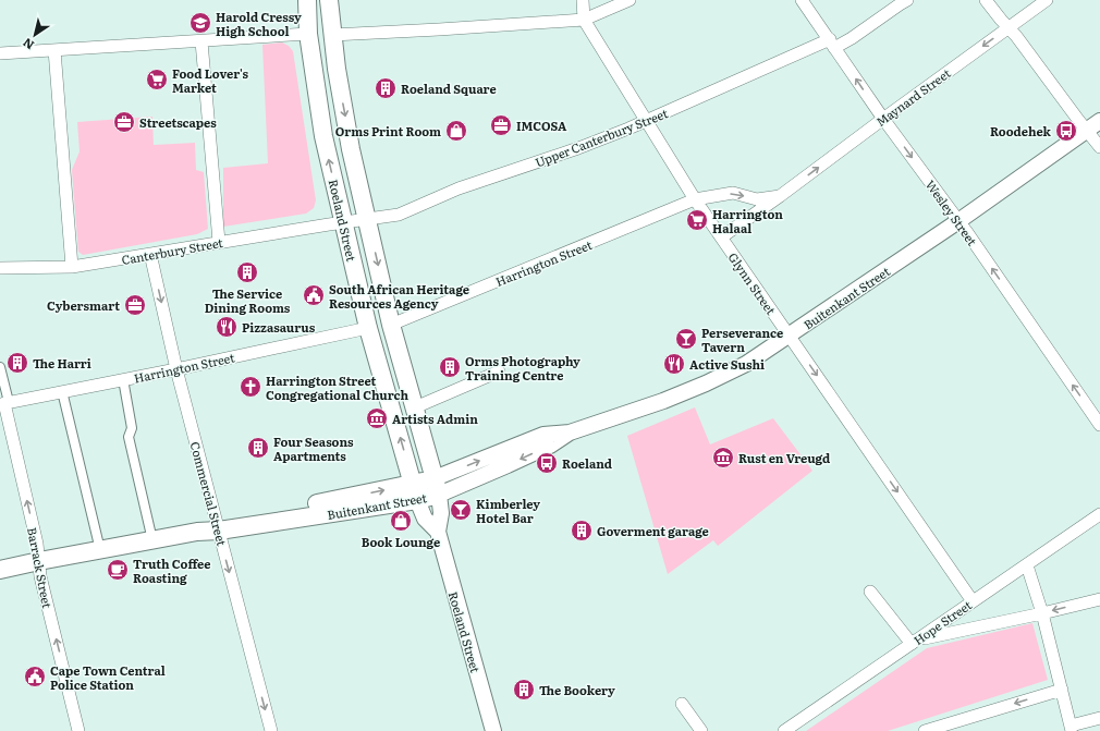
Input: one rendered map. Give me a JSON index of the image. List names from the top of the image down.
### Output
{
  "streets": {
    "main road": ["Roeland Street", "Buitenkant Street"],
    "street": [
      "Maynard Street",
      "Upper Canterbury Street",
      "Wesley Street",
      "Canterbury Street",
      "Harrington Street",
      "Glynn Street",
      "Commercial Street",
      "Barrack Street",
      "Hope Street"
    ]
  },
  "crossings": [
    ["Maynard Street", "Wesley Street"],
    ["Maynard Street", "Harrington Street"],
    ["Maynard Street", "Glynn Street"],
    ["Upper Canterbury Street", "Wesley Street"],
    ["Upper Canterbury Street", "Roeland Street"],
    ["Upper Canterbury Street", "Canterbury Street"],
    ["Upper Canterbury Street", "Glynn Street"],
    ["Wesley Street", "Buitenkant Street"],
    ["Roeland Street", "Canterbury Street"],
    ["Roeland Street", "Harrington Street"],
    ["Roeland Street", "Buitenkant Street"],
    ["Canterbury Street", "Commercial Street"],
    ["Harrington Street", "Glynn Street"],
    ["Harrington Street", "Commercial Street"],
    ["Harrington Street", "Barrack Street"],
    ["Glynn Street", "Buitenkant Street"],
    ["Glynn Street", "Hope Street"],
    ["Buitenkant Street", "Commercial Street"],
    ["Buitenkant Street", "Barrack Street"]
  ],
  "one_way": ["Glynn Street", "Commercial Street"],
  "places": {
    "school or university": ["Harold Cressy High School"],
    "supermarket": ["Food Lover's Market", "Harrington Halaal"],
    "building": [
      "Roeland Square",
      "The Service Dining Rooms",
      "The Harri",
      "Orms Photography Training Centre",
      "Four Seasons Apartments",
      "Goverment garage",
      "The Bookery"
    ],
    "office": ["Streetscapes", "IMCOSA", "Cybersmart"],
    "shop": ["Orms Print Room", "Book Lounge"],
    "bus stop": ["Roodehek", "Roeland"],
    "public building": ["South African Heritage Resources Agency", "Cape Town Central Police Station"],
    "restaurant": ["Pizzasaurus", "Active Sushi"],
    "bar": ["Perseverance Tavern", "Kimberley Hotel Bar"],
    "church": ["Harrington Street Congregational Church"],
    "museum": ["Artists Admin", "Rust en Vreugd"],
    "cafe": ["Truth Coffee Roasting"]
  },
  "north": "bottom left"
}
